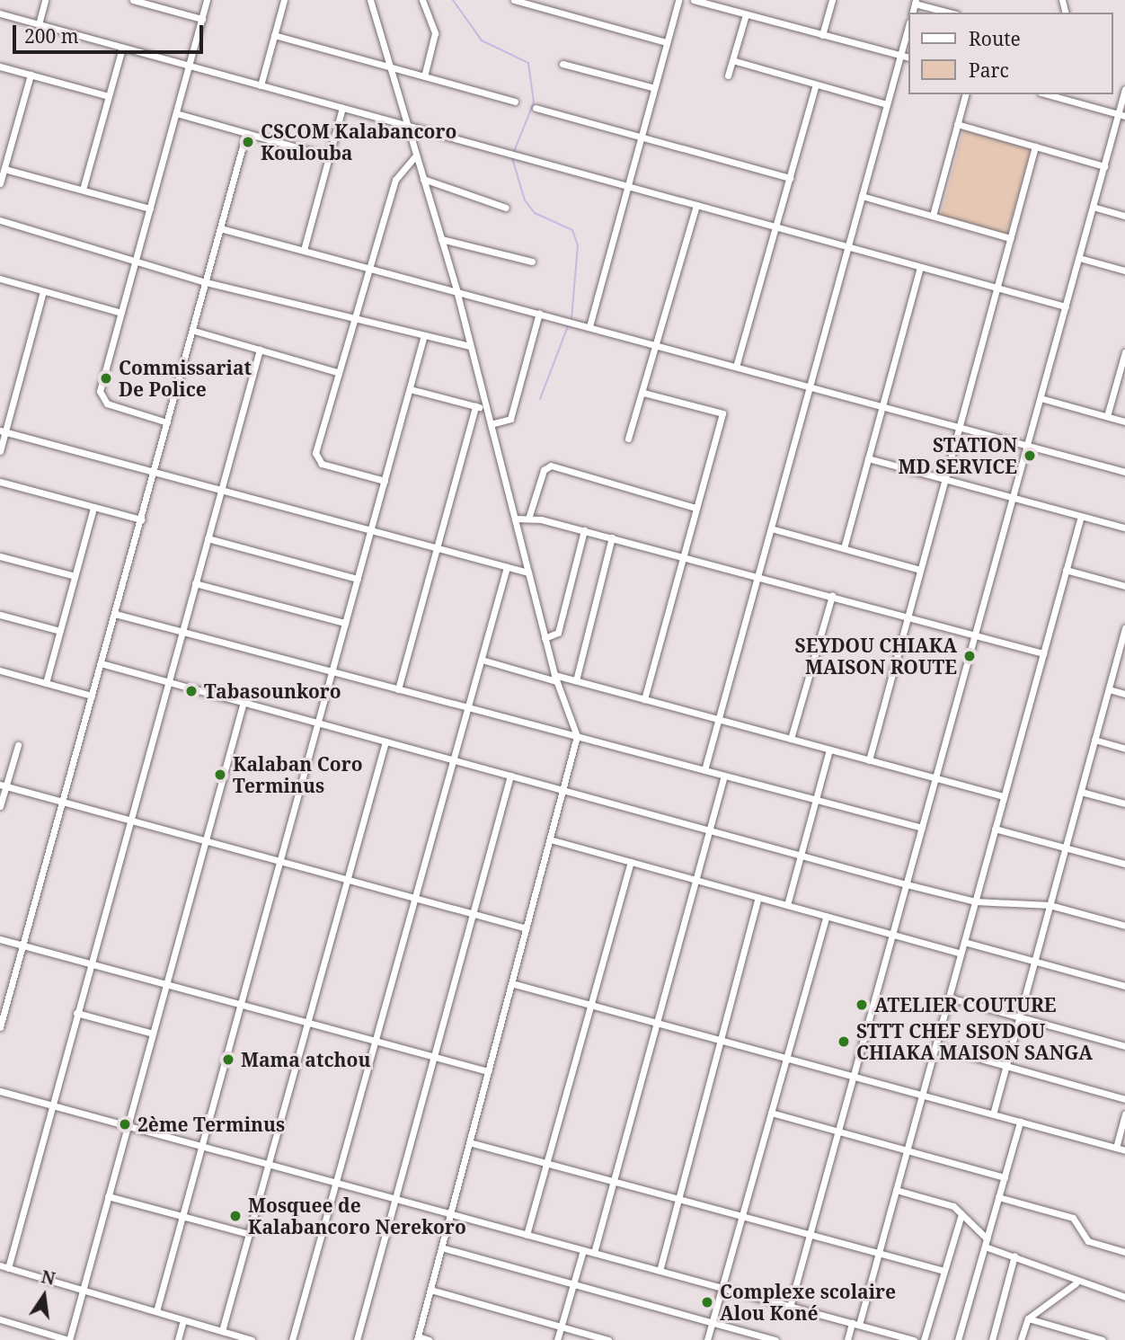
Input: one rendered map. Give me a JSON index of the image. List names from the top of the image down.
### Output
{
  "places": [
    "CSCOM Kalabancoro Koulouba",
    "Commissariat De Police",
    "STATION MD SERVICE",
    "SEYDOU CHIAKA MAISON ROUTE",
    "Tabasounkoro",
    "Kalaban Coro Terminus",
    "ATELIER COUTURE",
    "STTT CHEF SEYDOU CHIAKA MAISON SANGA",
    "Mama atchou",
    "2ème Terminus",
    "Mosquee de Kalabancoro Nerekoro",
    "Complexe scolaire Alou Koné"
  ],
  "legend": ["Route", "Parc"],
  "scale_bar": "200 m",
  "north": "top"
}
